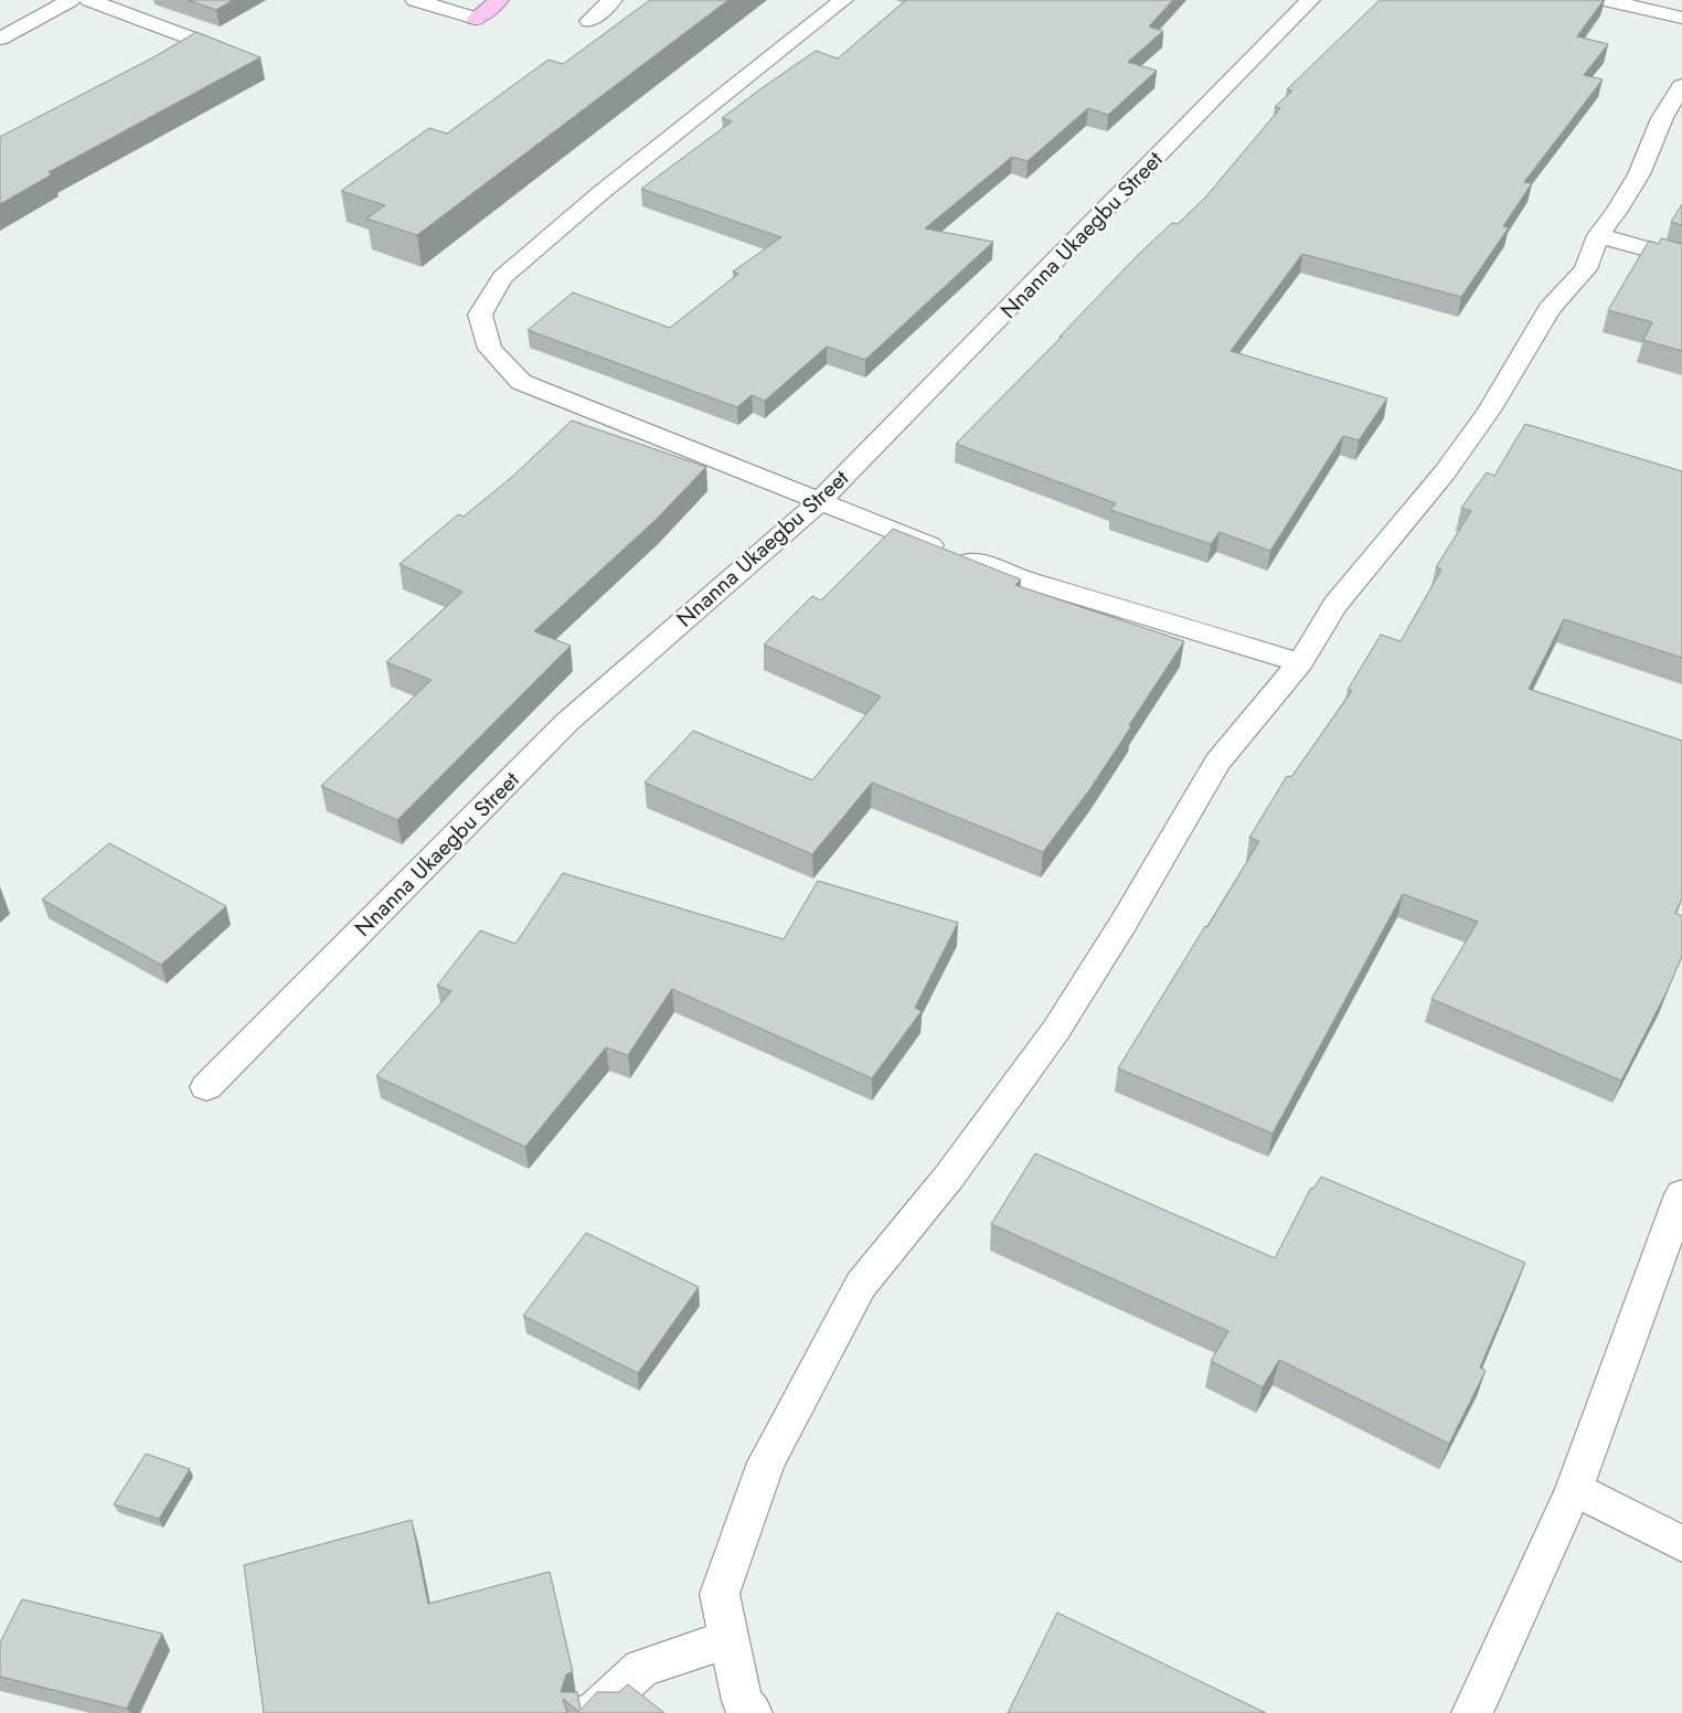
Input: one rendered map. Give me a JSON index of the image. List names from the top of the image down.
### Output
{
  "streets": {
    "street": ["Nnanna Ukaegbu Street"]
  }
}
